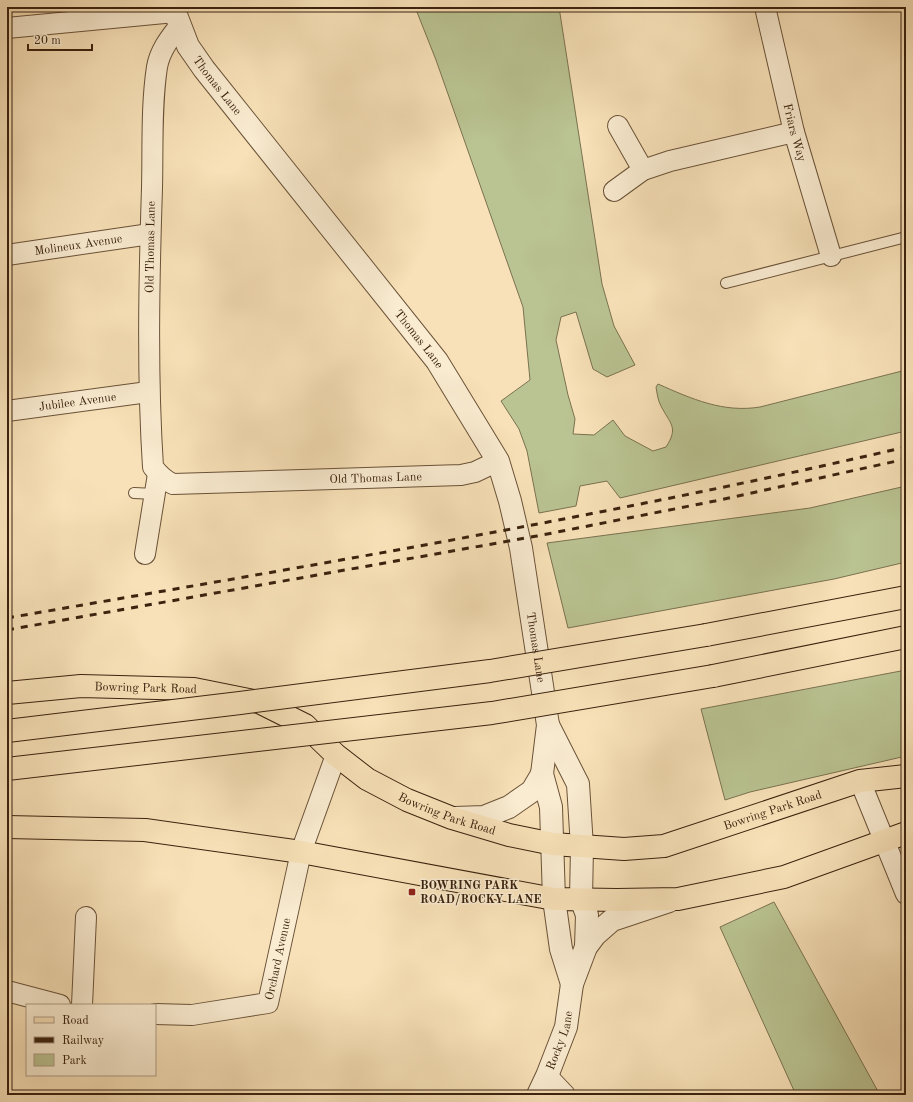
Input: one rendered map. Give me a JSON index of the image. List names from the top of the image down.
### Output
{
  "streets": {
    "main road": ["Bowring Park Road"],
    "street": [
      "Thomas Lane",
      "Friars Way",
      "Molineux Avenue",
      "Old Thomas Lane",
      "Jubilee Avenue",
      "Orchard Avenue",
      "Rocky Lane"
    ]
  },
  "crossings": [
    ["Thomas Lane", "Old Thomas Lane"],
    ["Molineux Avenue", "Old Thomas Lane"],
    ["Old Thomas Lane", "Jubilee Avenue"]
  ],
  "places": {
    "transit": ["BOWRING PARK ROAD/ROCKY LANE"]
  },
  "legend": ["Road", "Railway", "Park"],
  "scale_bar": "20 m"
}
